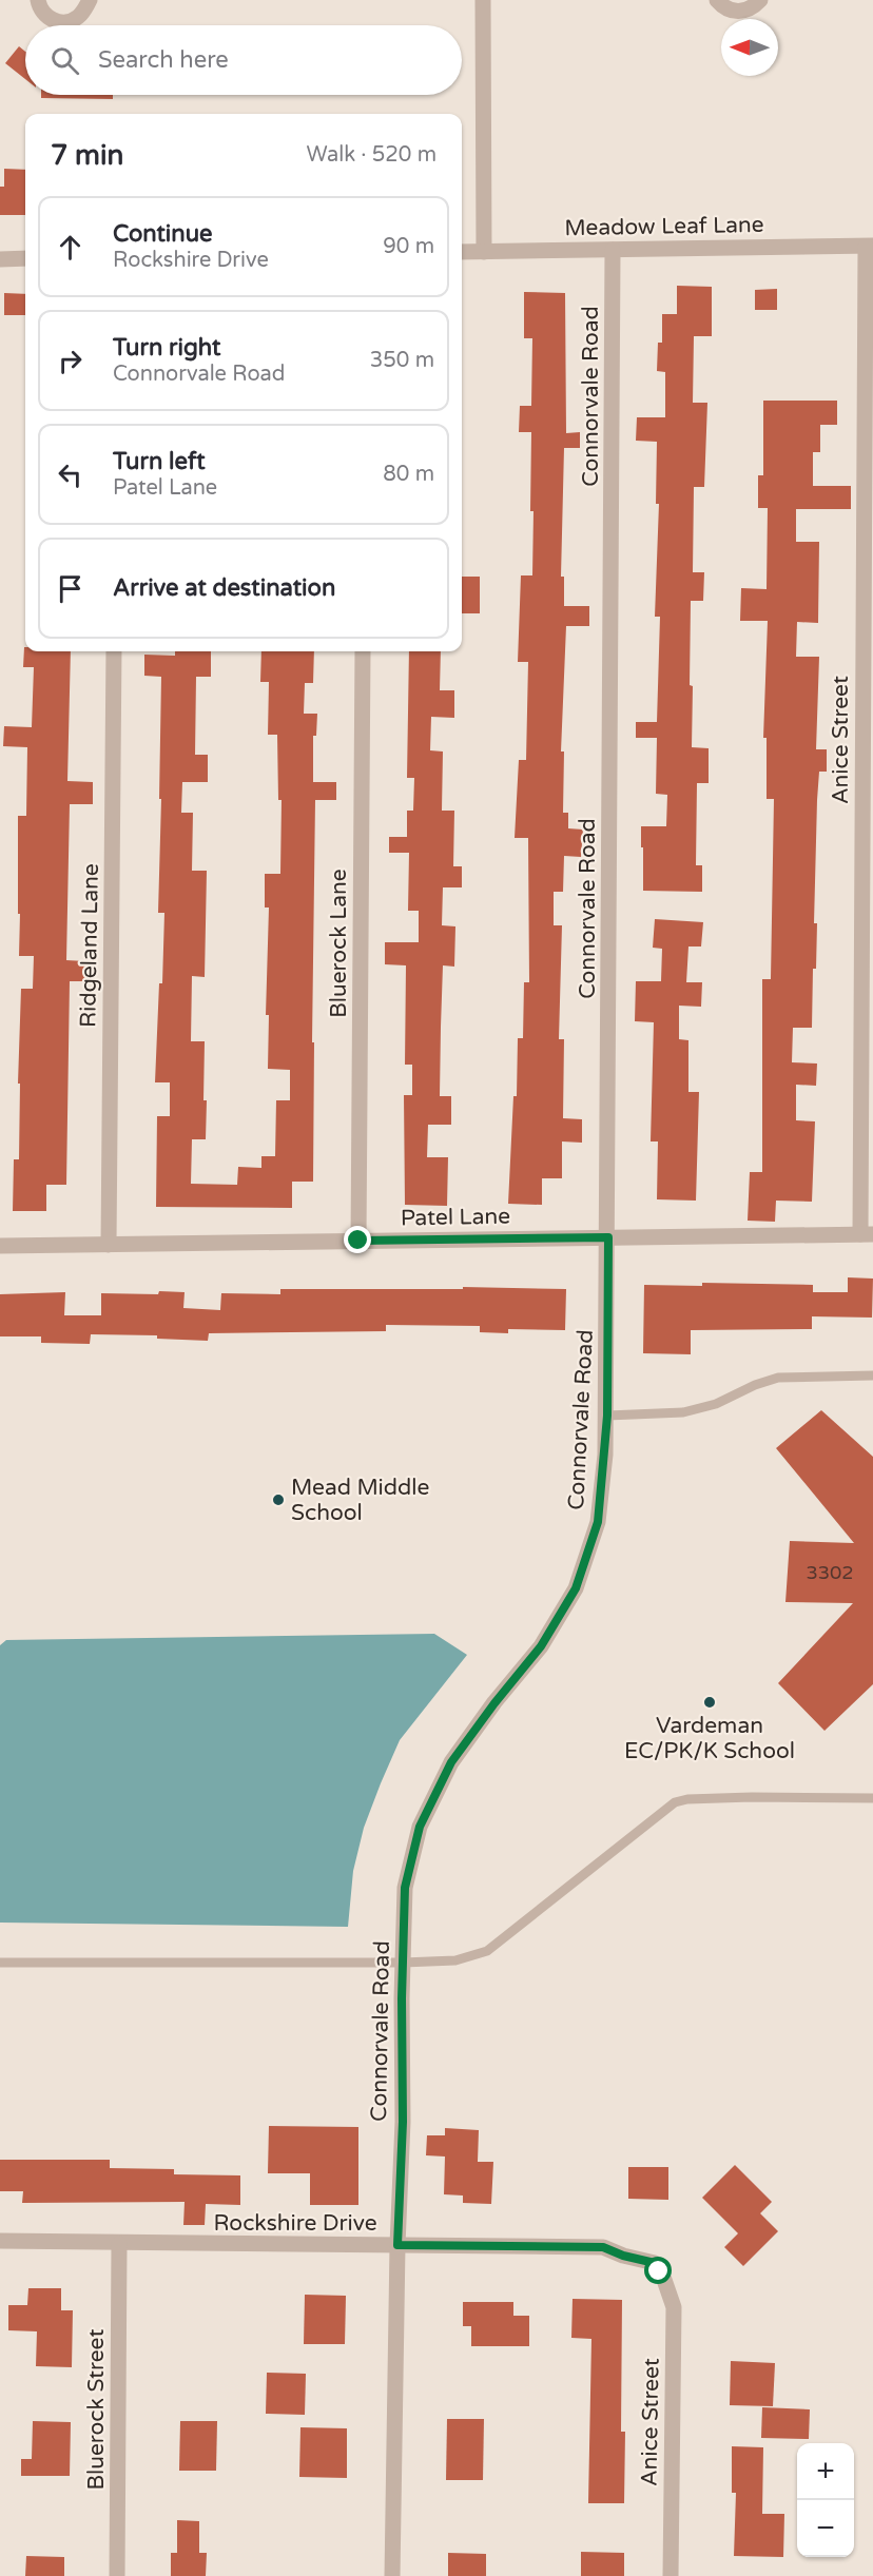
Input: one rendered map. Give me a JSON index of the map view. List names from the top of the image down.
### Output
{
  "streets": {
    "street": [
      "Meadow Leaf Lane",
      "Connorvale Road",
      "Anice Street",
      "Bluerock Lane",
      "Ridgeland Lane",
      "Patel Lane",
      "Rockshire Drive",
      "Bluerock Street"
    ]
  },
  "crossings": [
    ["Meadow Leaf Lane", "Connorvale Road"],
    ["Meadow Leaf Lane", "Anice Street"],
    ["Connorvale Road", "Patel Lane"],
    ["Connorvale Road", "Rockshire Drive"],
    ["Anice Street", "Patel Lane"],
    ["Anice Street", "Rockshire Drive"],
    ["Bluerock Lane", "Patel Lane"],
    ["Ridgeland Lane", "Patel Lane"],
    ["Rockshire Drive", "Bluerock Street"]
  ],
  "places": ["Mead Middle School", "Vardeman EC/PK/K School"],
  "house_numbers": ["3302"],
  "north": "left",
  "page": {
    "search": "Search here",
    "heading": ["7 min", "Walk · 520 m"],
    "list": [
      ["Continue", "Rockshire Drive", "90 m"],
      ["Turn right", "Connorvale Road", "350 m"],
      ["Turn left", "Patel Lane", "80 m"],
      "Arrive at destination"
    ],
    "map_buttons": ["+", "−"]
  }
}
